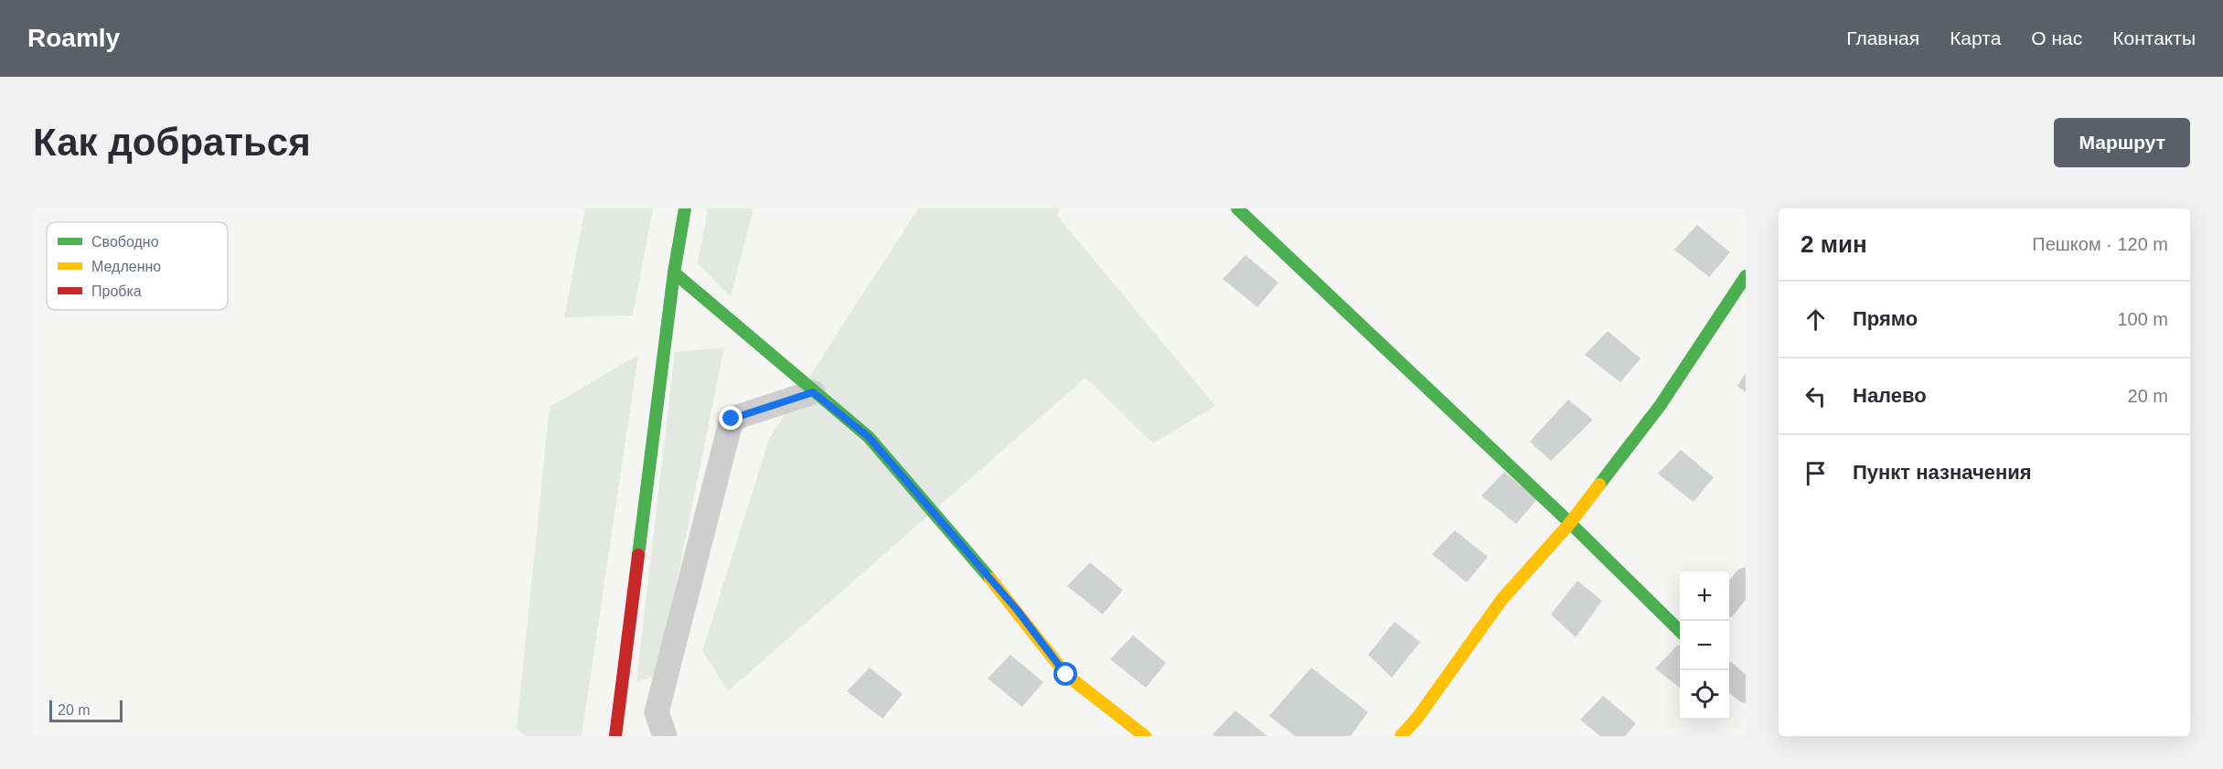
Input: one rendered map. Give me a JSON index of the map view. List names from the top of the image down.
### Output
{
  "legend": ["Свободно", "Медленно", "Пробка"],
  "scale_bar": "20 m",
  "page": {
    "header": "Roamly",
    "nav": [
      "Главная",
      "Карта",
      "О нас",
      "Контакты"
    ],
    "buttons": "Маршрут",
    "title": "Как добраться",
    "heading": ["2 мин", "Пешком · 120 m"],
    "list": [
      ["Прямо", "100 m"],
      ["Налево", "20 m"],
      "Пункт назначения"
    ],
    "map_buttons": ["+", "−"],
    "scale": "20 m"
  }
}
